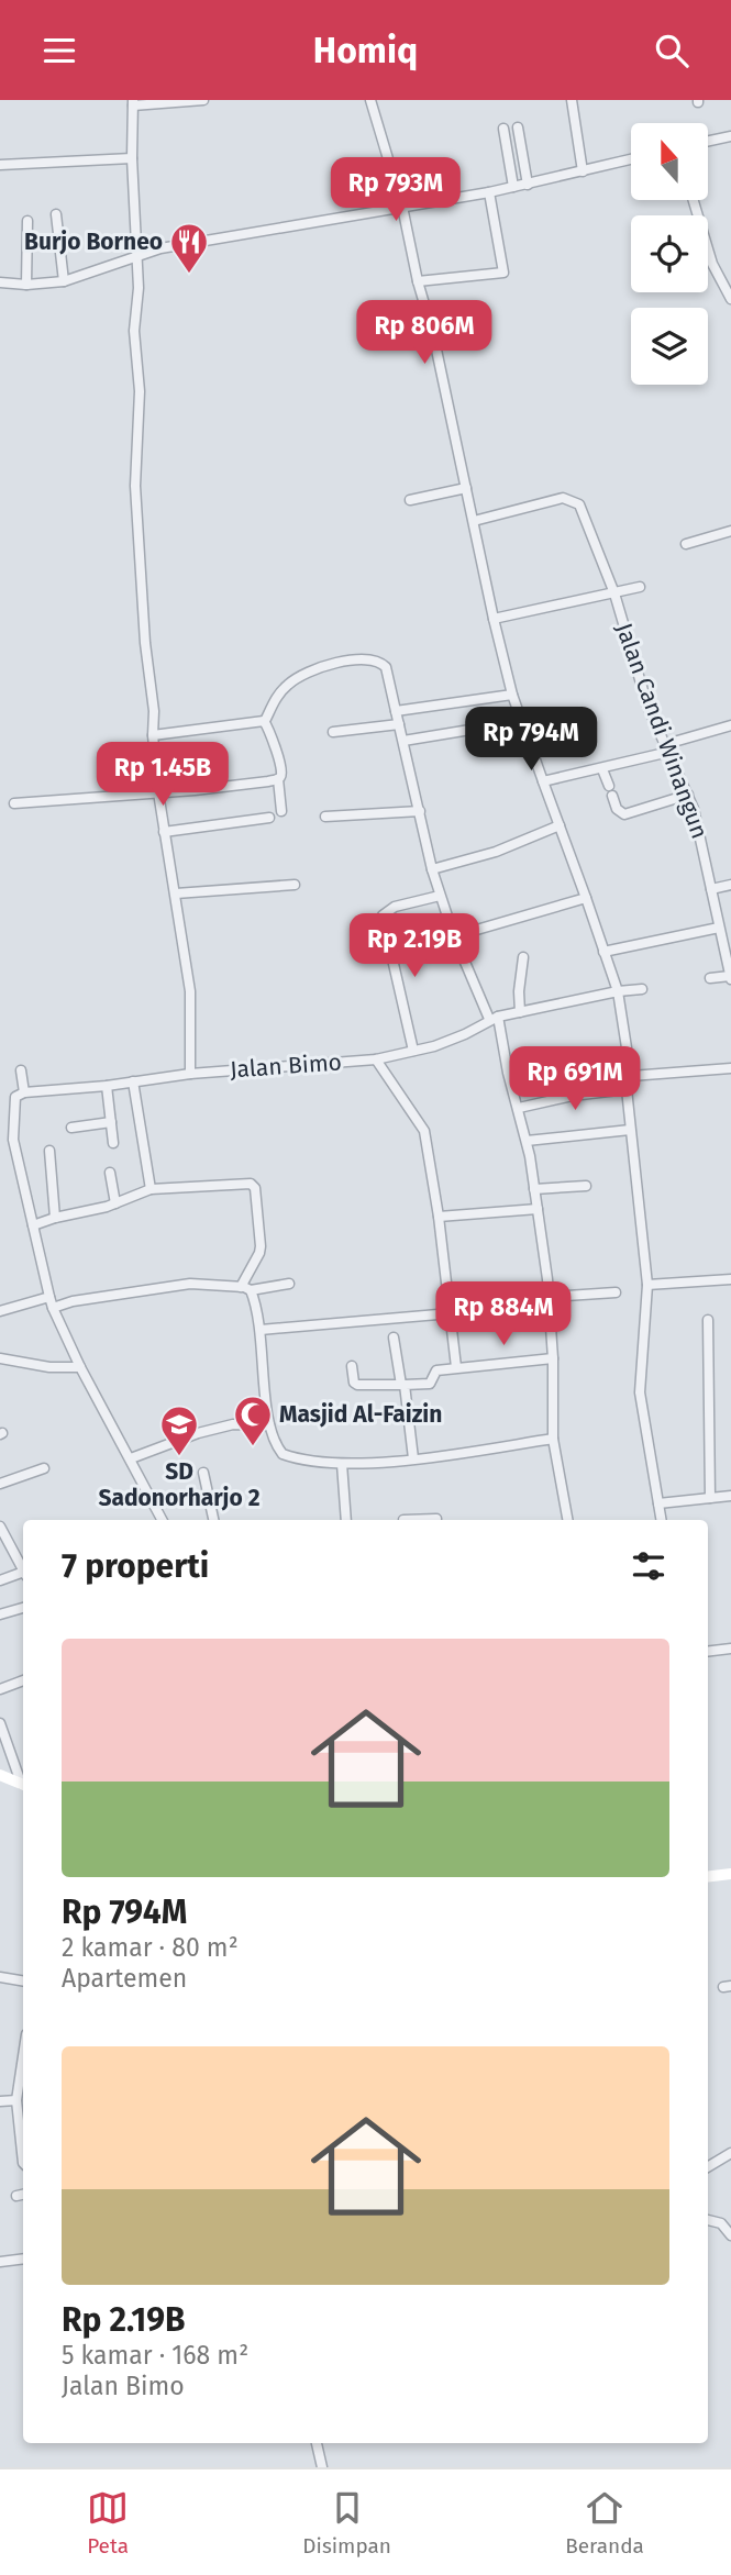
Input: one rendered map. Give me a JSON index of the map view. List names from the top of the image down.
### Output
{
  "streets": {
    "street": ["Jalan Candi Winangun", "Jalan Bimo"]
  },
  "places": {
    "restaurant": ["Burjo Borneo"],
    "mosque": ["Masjid Al-Faizin"],
    "school or university": ["SD Sadonorharjo 2"]
  },
  "north": "top",
  "page": {
    "header": "Homiq",
    "price": [
      "Rp 793M",
      "Rp 806M",
      "Rp 794M",
      "Rp 1.45B",
      "Rp 2.19B",
      "Rp 691M",
      "Rp 884M"
    ],
    "heading": "7 properti",
    "list": [
      {
        "name": "Rp 794M",
        "note": "2 kamar · 80 m² · Apartemen"
      },
      {
        "name": "Rp 2.19B",
        "note": "5 kamar · 168 m² · Jalan Bimo"
      }
    ],
    "tabs": ["Peta", "Disimpan", "Beranda"]
  }
}
